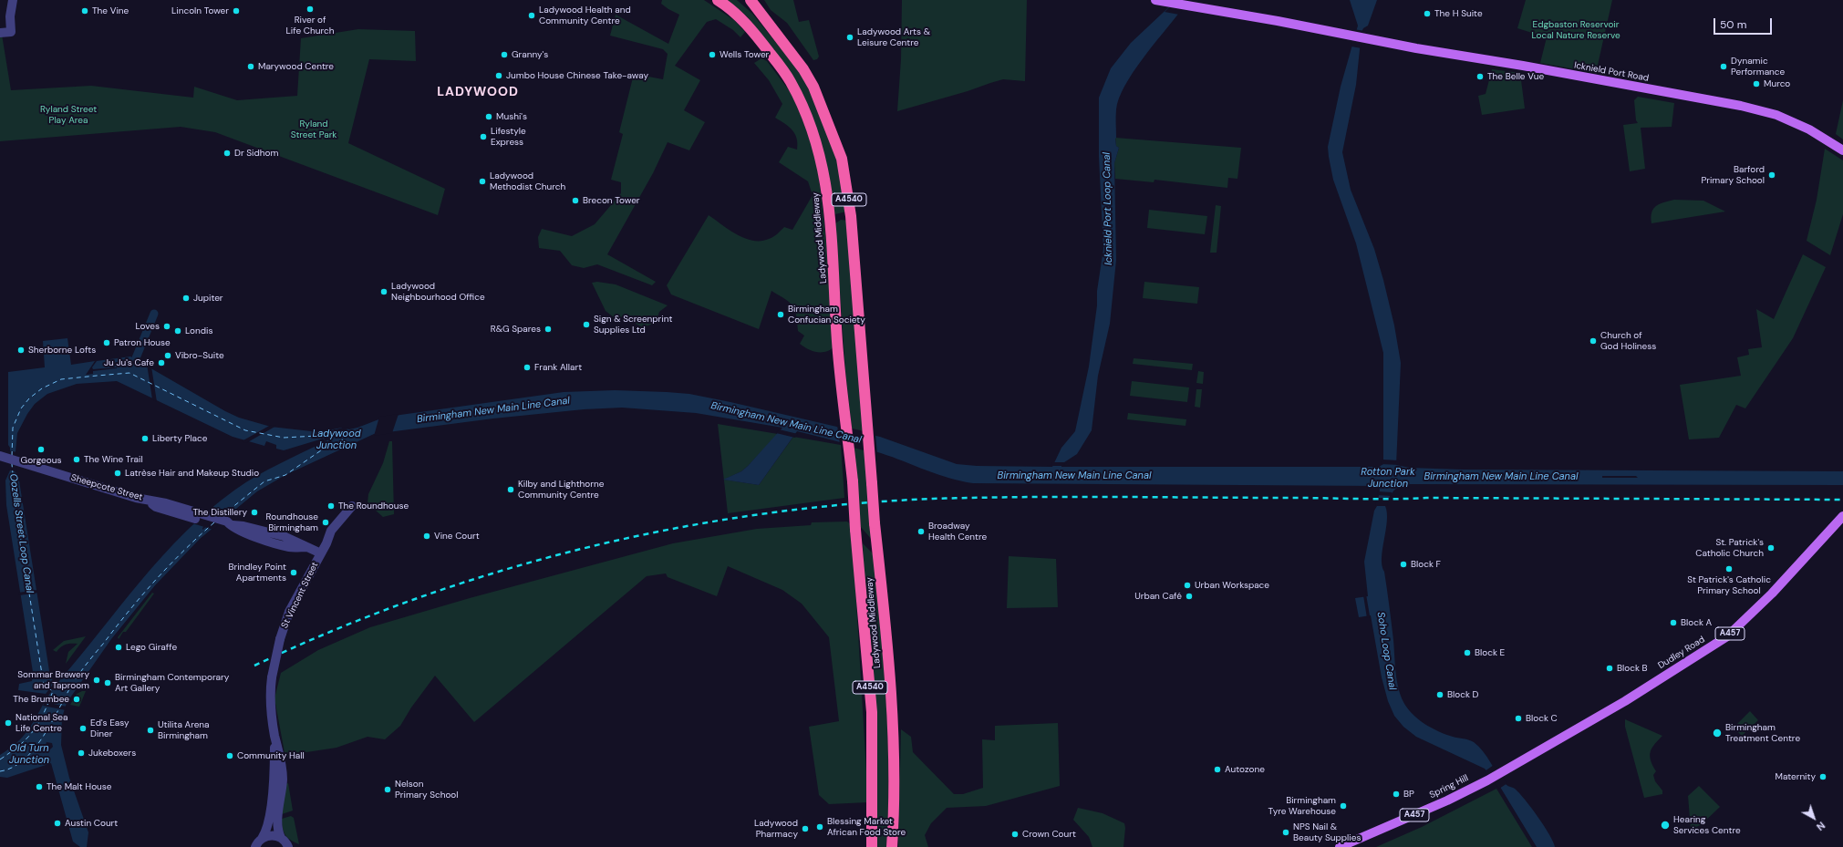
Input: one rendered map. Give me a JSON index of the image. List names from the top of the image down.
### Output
{
  "streets": {
    "highway": ["A4540", "Ladywood Middleway"],
    "main road": [
      "Icknield Port Road",
      "A457",
      "Dudley Road",
      "Spring Hill"
    ],
    "street": ["Sheepcote Street", "St Vincent Street"]
  },
  "crossings": [
    ["A4540", "Ladywood Middleway"],
    ["Sheepcote Street", "St Vincent Street"],
    ["Dudley Road", "Spring Hill"]
  ],
  "districts": ["LADYWOOD"],
  "water": [
    "Icknield Port Loop Canal",
    "Birmingham New Main Line Canal",
    "Ladywood Junction",
    "Rotton Park Junction",
    "Oozells Street Loop Canal",
    "Soho Loop Canal",
    "Old Turn Junction"
  ],
  "parks": ["Edgbaston Reservoir Local Nature Reserve", "Ryland Street Play Area", "Ryland Street Park"],
  "places": [
    "River of Life Church",
    "The Vine",
    "Lincoln Tower",
    "The H Suite",
    "Ladywood Health and Community Centre",
    "Ladywood Arts & Leisure Centre",
    "Granny's",
    "Wells Tower",
    "Marywood Centre",
    "Dynamic Performance",
    "Jumbo House Chinese Take-away",
    "The Belle Vue",
    "Murco",
    "Mushi's",
    "Lifestyle Express",
    "Dr Sidhom",
    "Barford Primary School",
    "Ladywood Methodist Church",
    "Brecon Tower",
    "Ladywood Neighbourhood Office",
    "Jupiter",
    "Birmingham Confucian Society",
    "Sign & Screenprint Supplies Ltd",
    "Loves",
    "R&G Spares",
    "Londis",
    "Church of God Holiness",
    "Patron House",
    "Sherborne Lofts",
    "Vibro-Suite",
    "Ju Ju's Cafe",
    "Frank Allart",
    "Liberty Place",
    "Gorgeous",
    "The Wine Trail",
    "Latrèse Hair and Makeup Studio",
    "Kilby and Lighthorne Community Centre",
    "The Roundhouse",
    "The Distillery",
    "Roundhouse Birmingham",
    "Broadway Health Centre",
    "Vine Court",
    "St. Patrick's Catholic Church",
    "Block F",
    "St Patrick's Catholic Primary School",
    "Brindley Point Apartments",
    "Urban Workspace",
    "Urban Café",
    "Block A",
    "Lego Giraffe",
    "Block E",
    "Block B",
    "Sommar Brewery and Taproom",
    "Birmingham Contemporary Art Gallery",
    "Block D",
    "The Brumbee",
    "Block C",
    "National Sea Life Centre",
    "Ed's Easy Diner",
    "Utilita Arena Birmingham",
    "Birmingham Treatment Centre",
    "Jukeboxers",
    "Community Hall",
    "Autozone",
    "Maternity",
    "The Malt House",
    "Nelson Primary School",
    "BP",
    "Birmingham Tyre Warehouse",
    "Austin Court",
    "Hearing Services Centre",
    "Blessing Market African Food Store",
    "Ladywood Pharmacy",
    "NPS Nail & Beauty Supplies",
    "Crown Court"
  ],
  "scale_bar": "50 m",
  "north": "bottom right"
}
